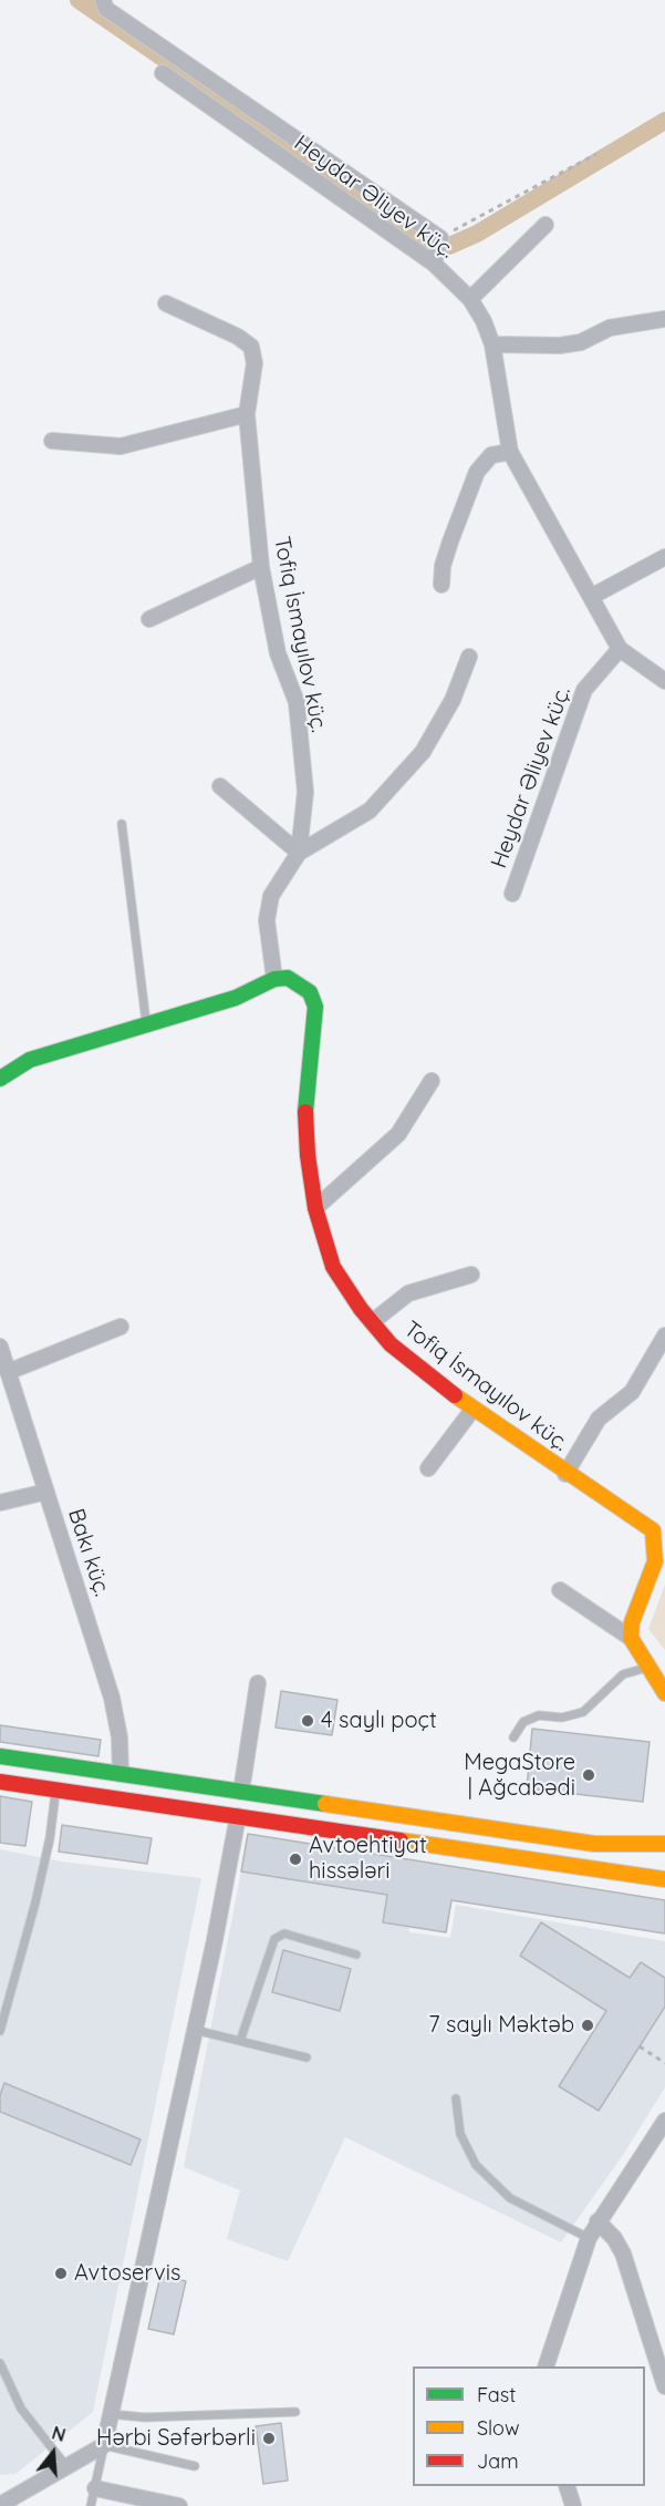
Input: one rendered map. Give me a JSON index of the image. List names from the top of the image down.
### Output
{
  "streets": {
    "main road": ["Tofiq İsmayılov küç."],
    "street": ["Heydar Əliyev küç.", "Bakı küç."]
  },
  "places": [
    "4 saylı poçt",
    "MegaStore | Ağcabədi",
    "Avtoehtiyat hissələri",
    "7 saylı Məktəb",
    "Avtoservis",
    "Hərbi Səfərbərli"
  ],
  "legend": ["Fast", "Slow", "Jam"],
  "north": "top"
}
